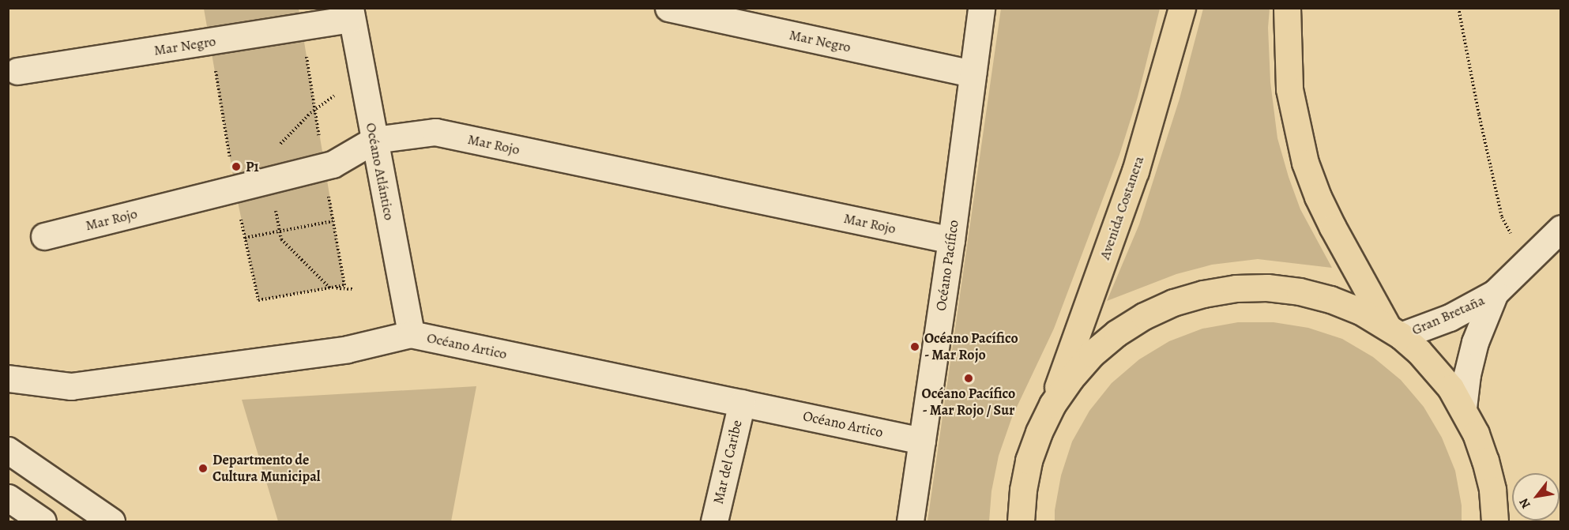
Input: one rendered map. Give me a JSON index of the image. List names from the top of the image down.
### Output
{
  "streets": {
    "main road": ["Avenida Costanera"],
    "street": [
      "Mar Negro",
      "Mar Rojo",
      "Océano Atlántico",
      "Océano Pacífico",
      "Gran Bretaña",
      "Océano Artico",
      "Mar del Caribe"
    ]
  },
  "crossings": [
    ["Mar Negro", "Océano Atlántico"],
    ["Mar Negro", "Océano Pacífico"],
    ["Mar Rojo", "Océano Atlántico"],
    ["Mar Rojo", "Océano Pacífico"],
    ["Océano Atlántico", "Océano Artico"],
    ["Océano Pacífico", "Océano Artico"],
    ["Océano Artico", "Mar del Caribe"]
  ],
  "places": [
    "P1",
    "Océano Pacífico - Mar Rojo",
    "Océano Pacífico - Mar Rojo / Sur",
    "Departmento de Cultura Municipal"
  ],
  "north": "bottom left"
}
